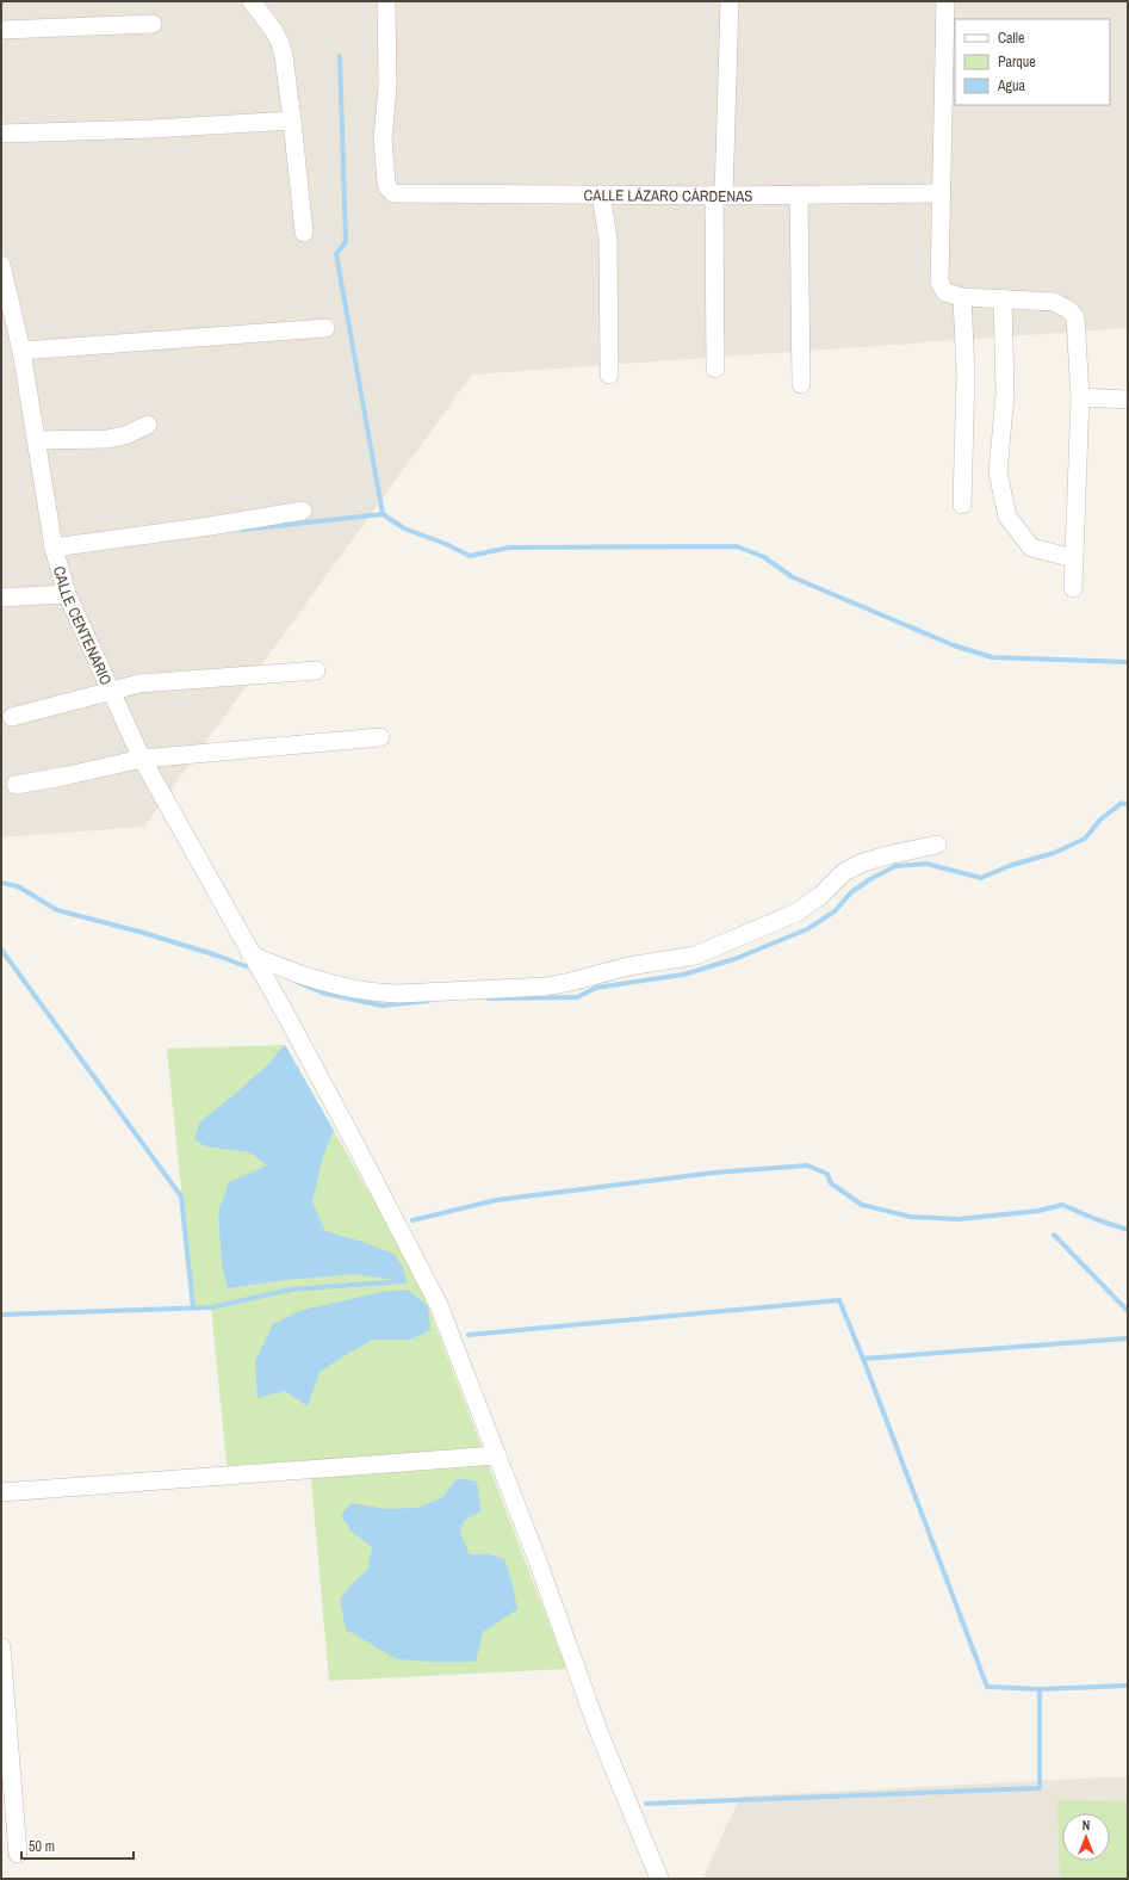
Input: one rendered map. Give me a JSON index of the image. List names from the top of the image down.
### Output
{
  "streets": {
    "street": ["CALLE LÁZARO CÁRDENAS", "CALLE CENTENARIO"]
  },
  "legend": ["Calle", "Parque", "Agua"],
  "scale_bar": "50 m",
  "north": "top"
}
